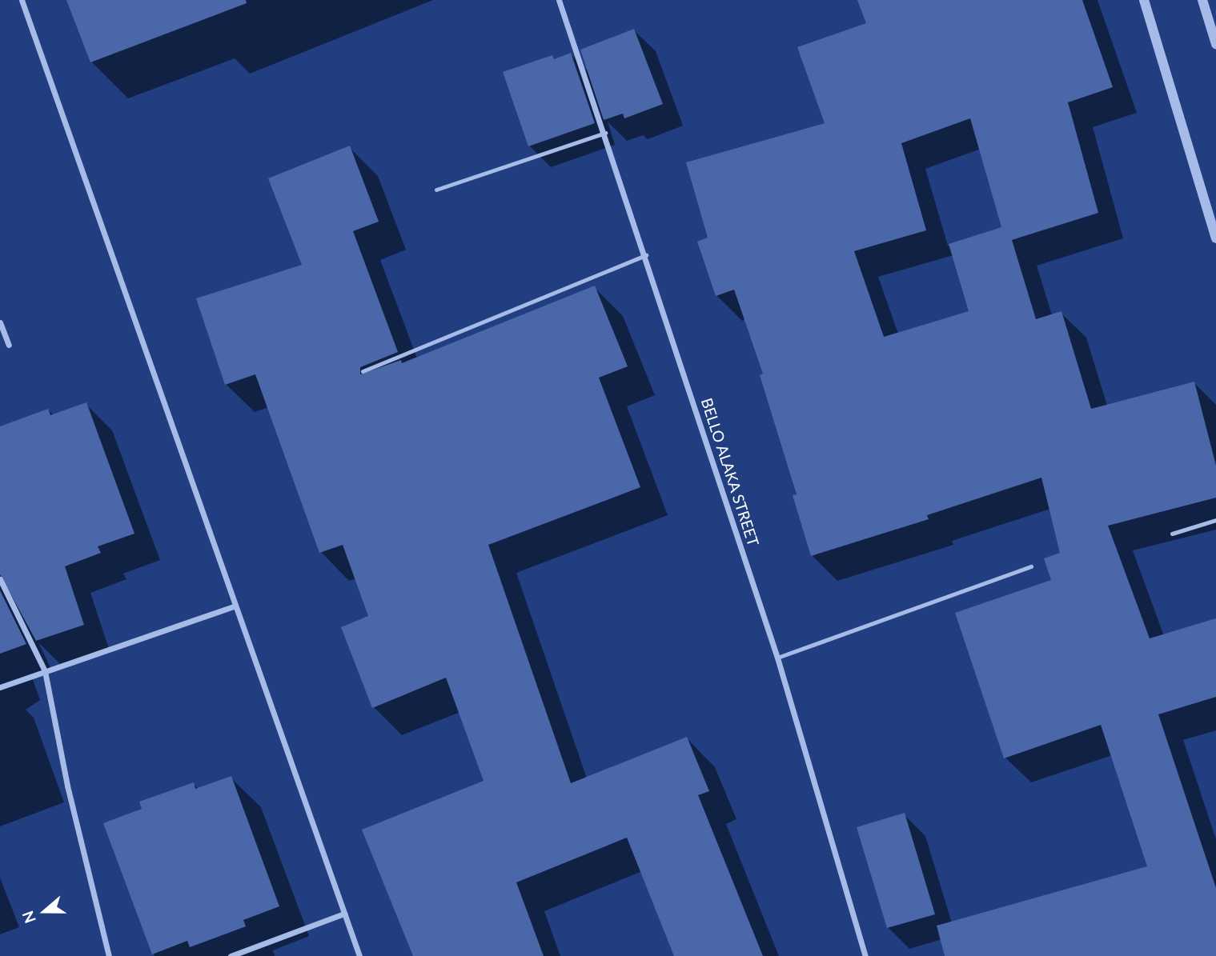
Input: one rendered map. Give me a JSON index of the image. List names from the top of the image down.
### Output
{
  "streets": {
    "street": ["BELLO ALAKA STREET"]
  },
  "north": "left"
}
